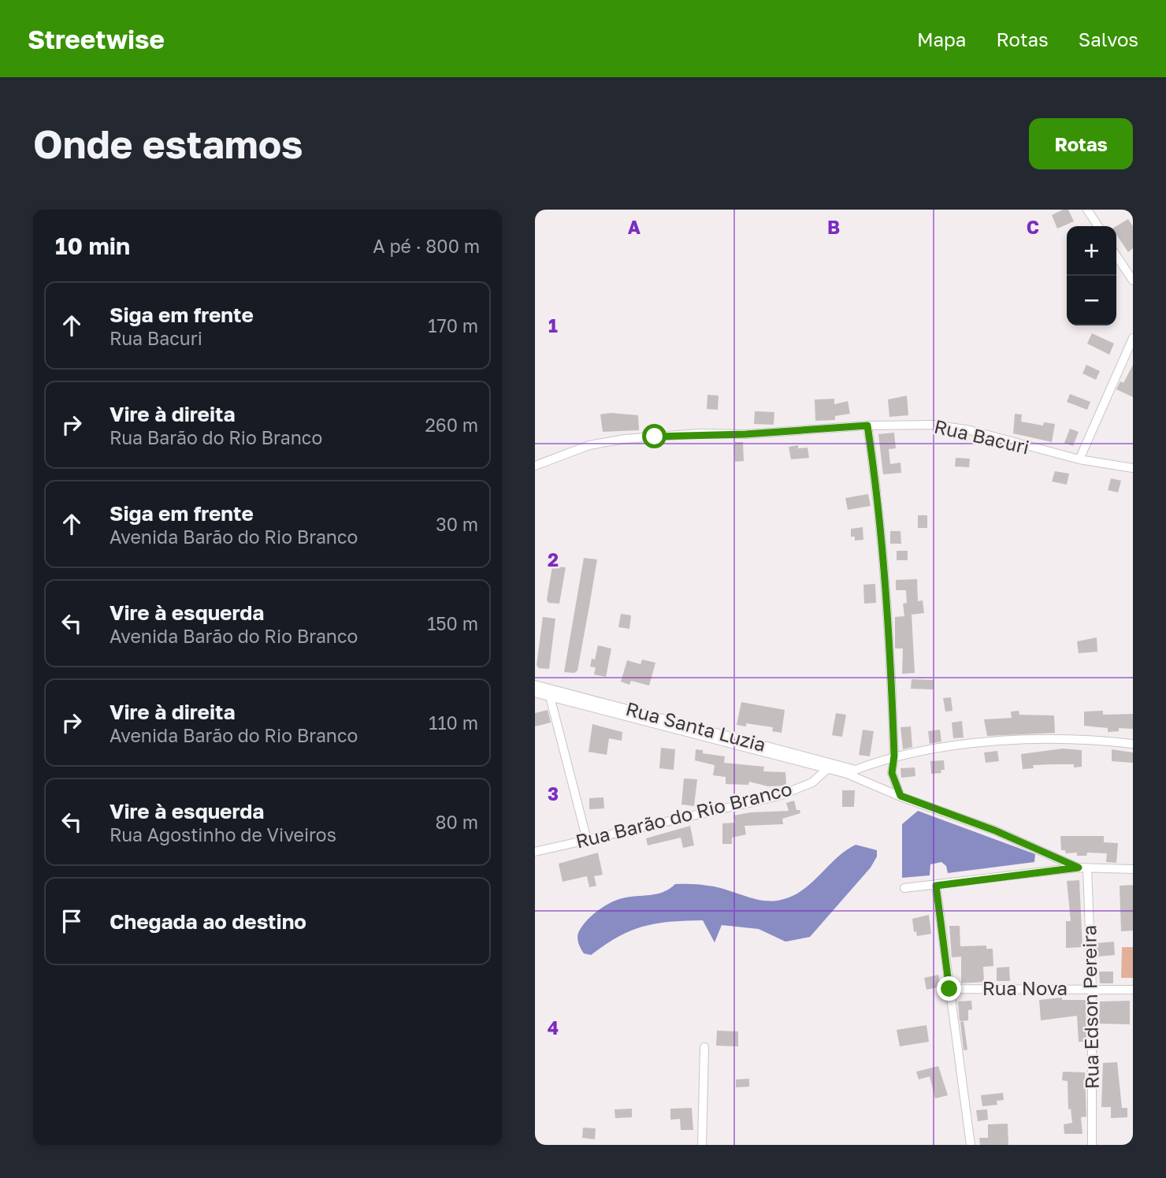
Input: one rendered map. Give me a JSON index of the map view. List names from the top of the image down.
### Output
{
  "streets": {
    "street": [
      "Rua Bacuri",
      "Rua Santa Luzia",
      "Rua Barão do Rio Branco",
      "Rua Nova",
      "Rua Edson Pereira"
    ]
  },
  "crossings": [
    ["Rua Santa Luzia", "Rua Barão do Rio Branco"],
    ["Rua Nova", "Rua Edson Pereira"]
  ],
  "page": {
    "header": "Streetwise",
    "nav": ["Mapa", "Rotas", "Salvos"],
    "buttons": "Rotas",
    "title": "Onde estamos",
    "heading": ["10 min", "A pé · 800 m"],
    "map_buttons": ["+", "−"],
    "list": [
      ["Siga em frente", "Rua Bacuri", "170 m"],
      ["Vire à direita", "Rua Barão do Rio Branco", "260 m"],
      ["Siga em frente", "Avenida Barão do Rio Branco", "30 m"],
      ["Vire à esquerda", "Avenida Barão do Rio Branco", "150 m"],
      ["Vire à direita", "Avenida Barão do Rio Branco", "110 m"],
      ["Vire à esquerda", "Rua Agostinho de Viveiros", "80 m"],
      "Chegada ao destino"
    ]
  },
  "grid": {
    "columns": ["A", "B", "C"],
    "rows": [
      "1",
      "2",
      "3",
      "4"
    ]
  }
}
